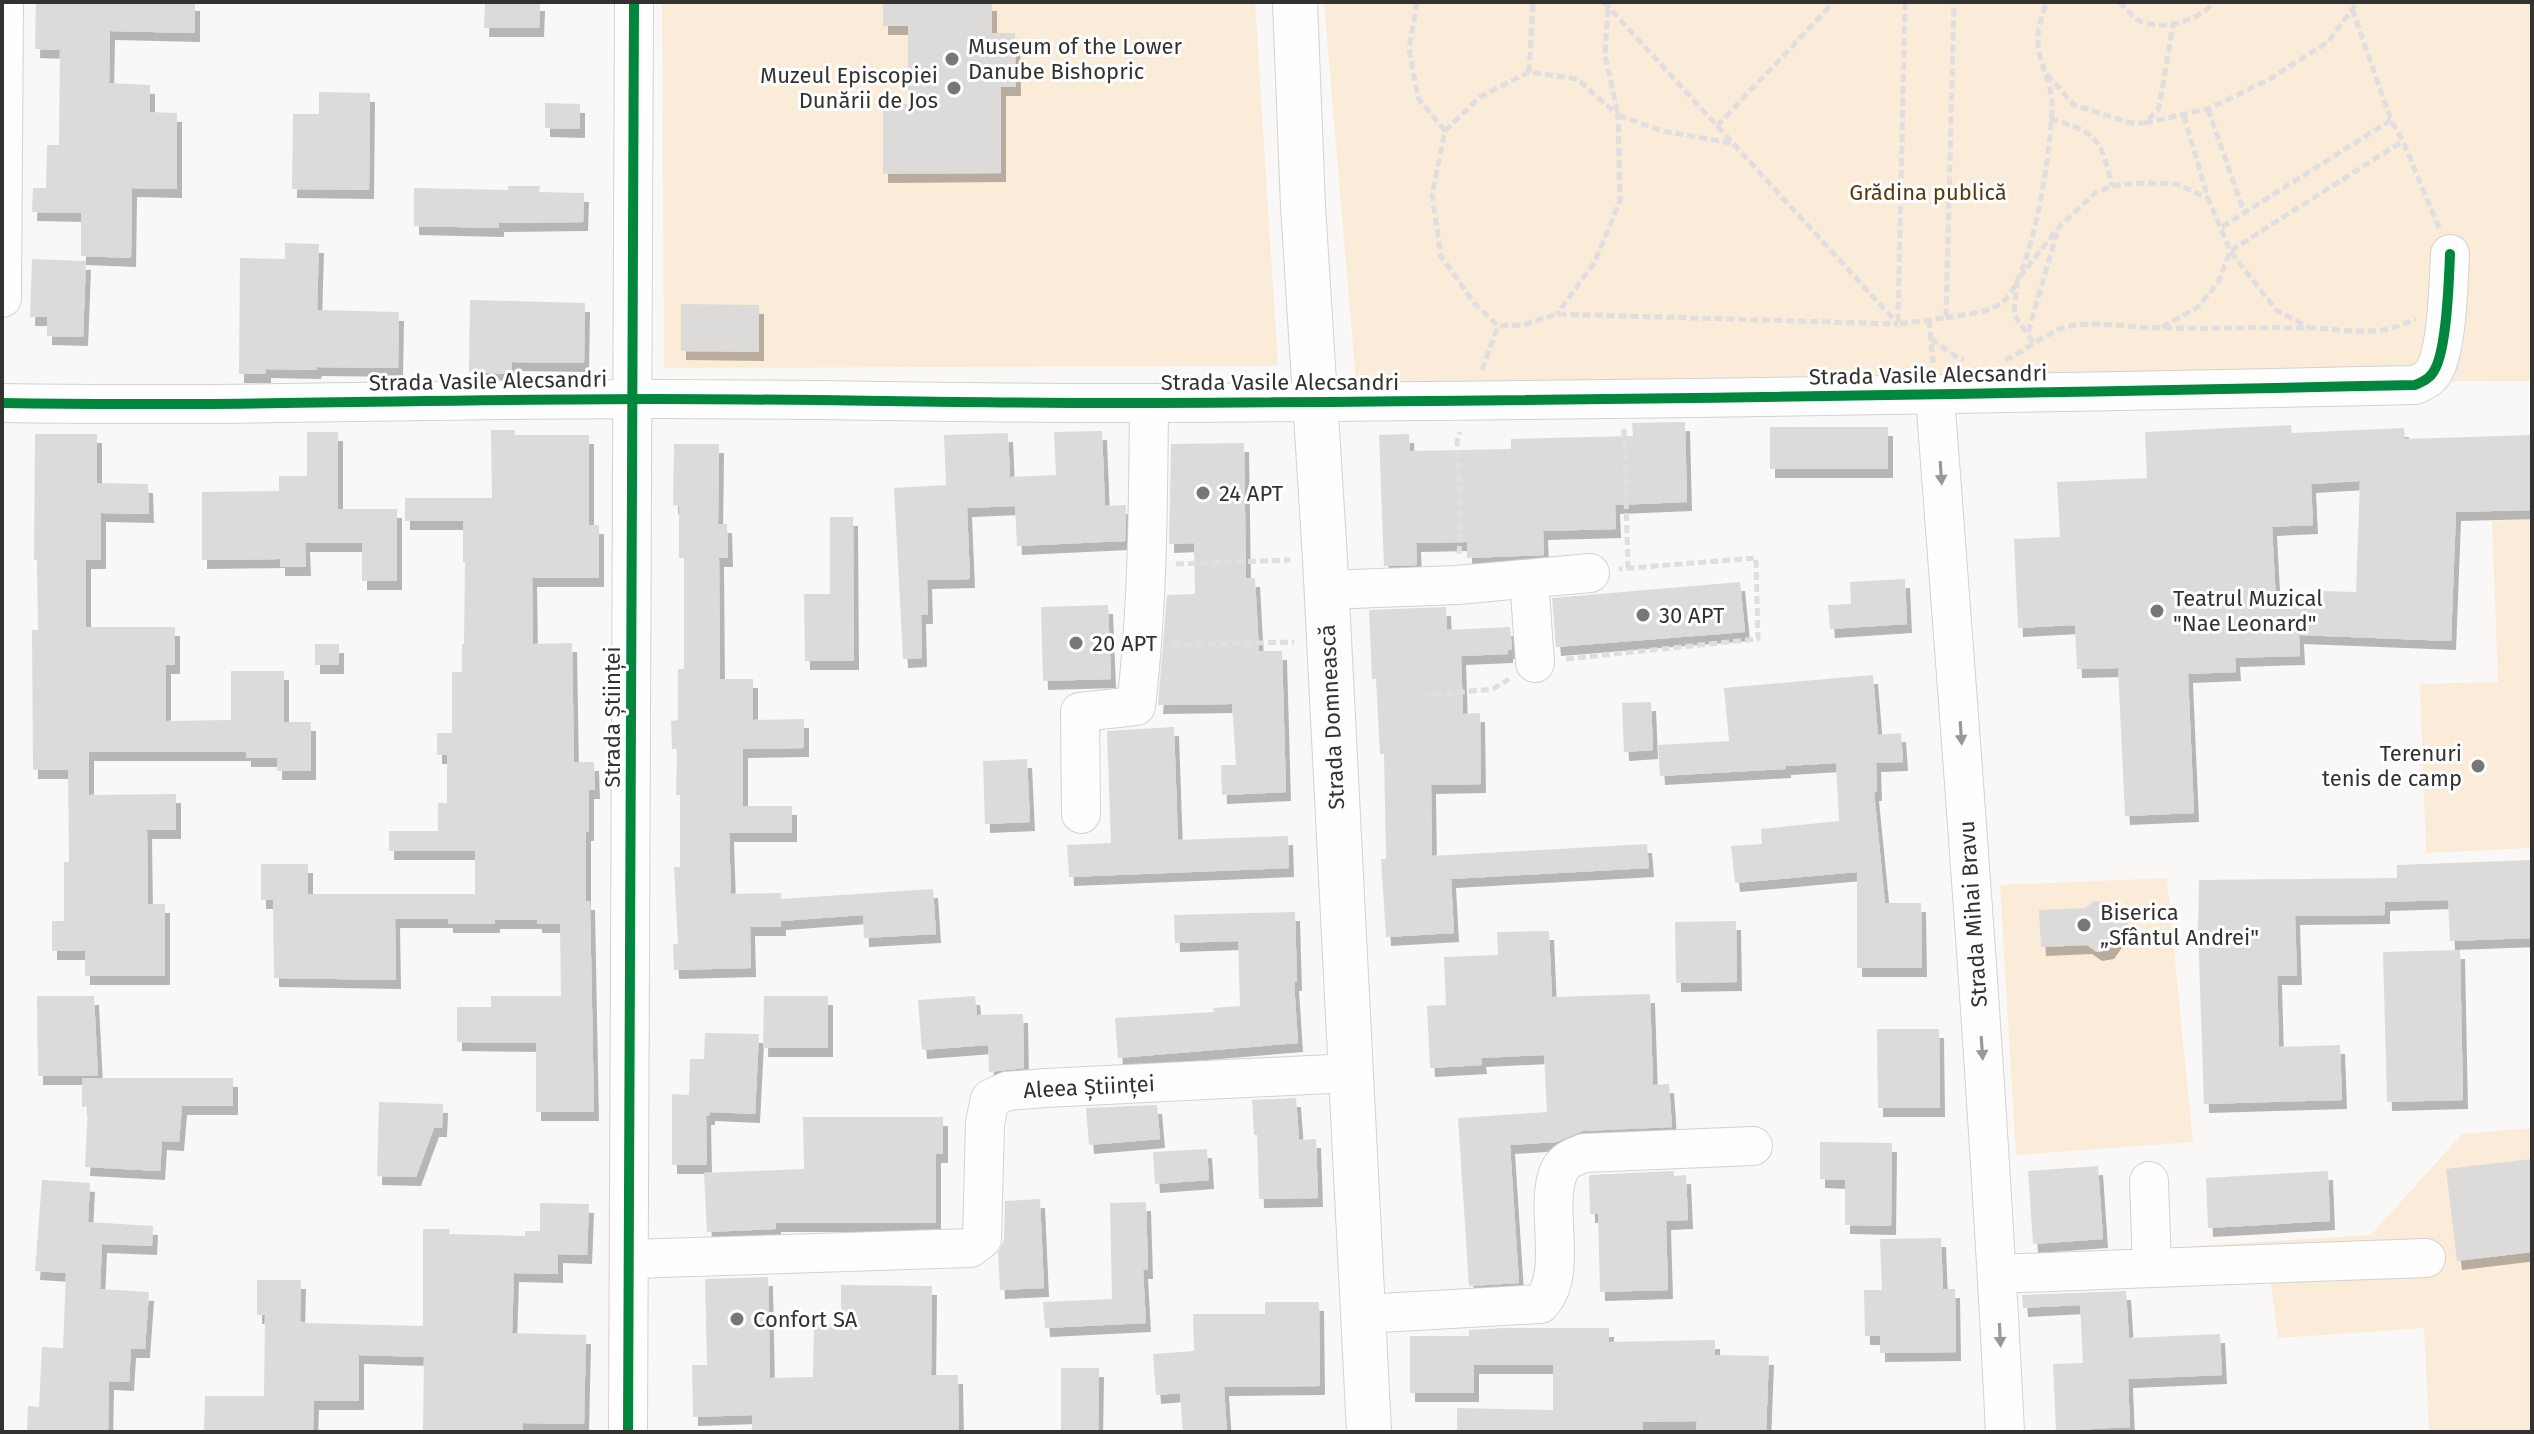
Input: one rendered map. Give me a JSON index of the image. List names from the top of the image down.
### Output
{
  "streets": {
    "main road": ["Strada Domnească"],
    "street": [
      "Strada Vasile Alecsandri",
      "Strada Științei",
      "Strada Mihai Bravu",
      "Aleea Științei"
    ]
  },
  "crossings": [
    ["Strada Vasile Alecsandri", "Strada Științei"],
    ["Strada Vasile Alecsandri", "Strada Domnească"],
    ["Strada Vasile Alecsandri", "Strada Mihai Bravu"],
    ["Strada Științei", "Aleea Științei"],
    ["Strada Domnească", "Aleea Științei"]
  ],
  "one_way": ["Strada Mihai Bravu"],
  "parks": ["Grădina publică"],
  "places": [
    "Museum of the Lower Danube Bishopric",
    "Muzeul Episcopiei Dunării de Jos",
    "24 APT",
    "Teatrul Muzical \"Nae Leonard\"",
    "30 APT",
    "20 APT",
    "Terenuri tenis de camp",
    "Biserica „Sfântul Andrei\"",
    "Confort SA"
  ]
}
